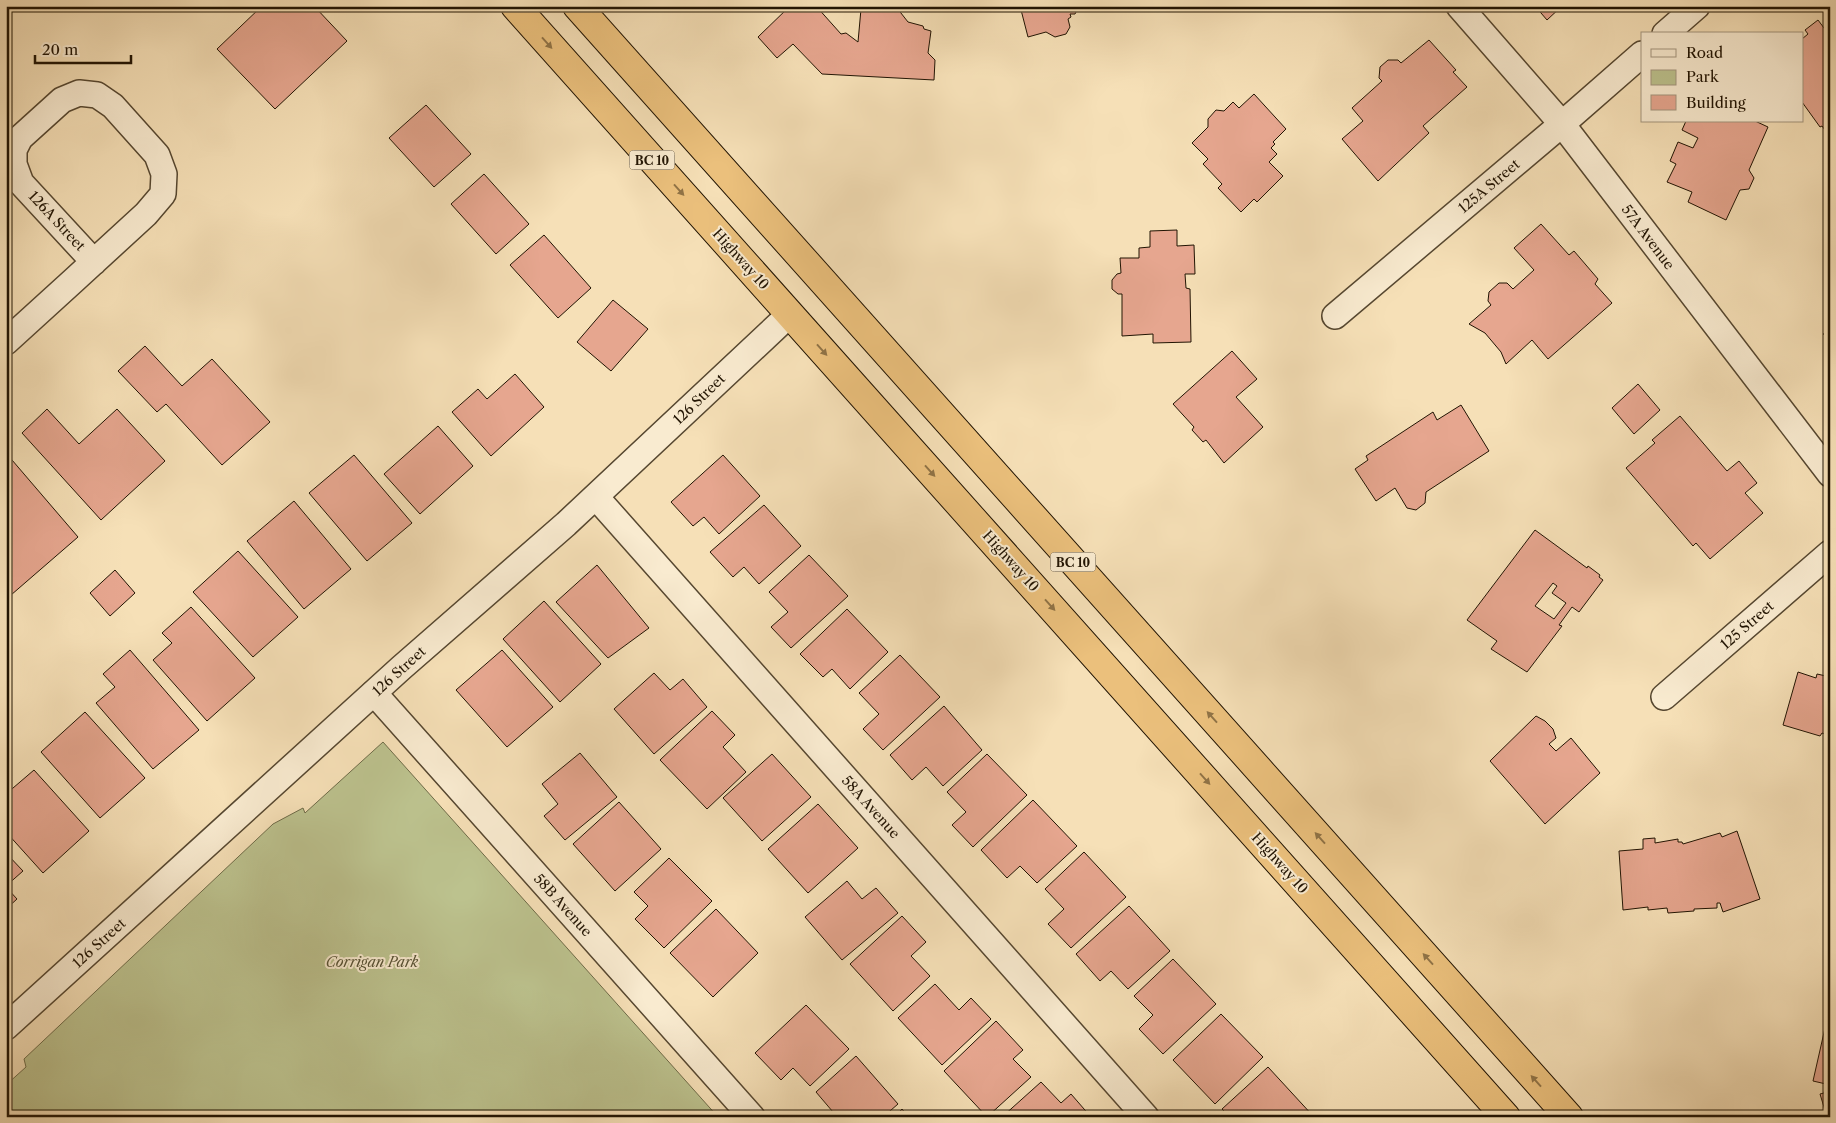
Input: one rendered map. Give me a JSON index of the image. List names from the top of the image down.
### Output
{
  "streets": {
    "highway": ["BC 10", "Highway 10"],
    "street": [
      "125A Street",
      "126A Street",
      "57A Avenue",
      "126 Street",
      "125 Street",
      "58A Avenue",
      "58B Avenue"
    ]
  },
  "crossings": [
    ["125A Street", "57A Avenue"],
    ["Highway 10", "126 Street"],
    ["126 Street", "58A Avenue"],
    ["126 Street", "58B Avenue"]
  ],
  "parks": ["Corrigan Park"],
  "legend": ["Road", "Park", "Building"],
  "scale_bar": "20 m"
}
